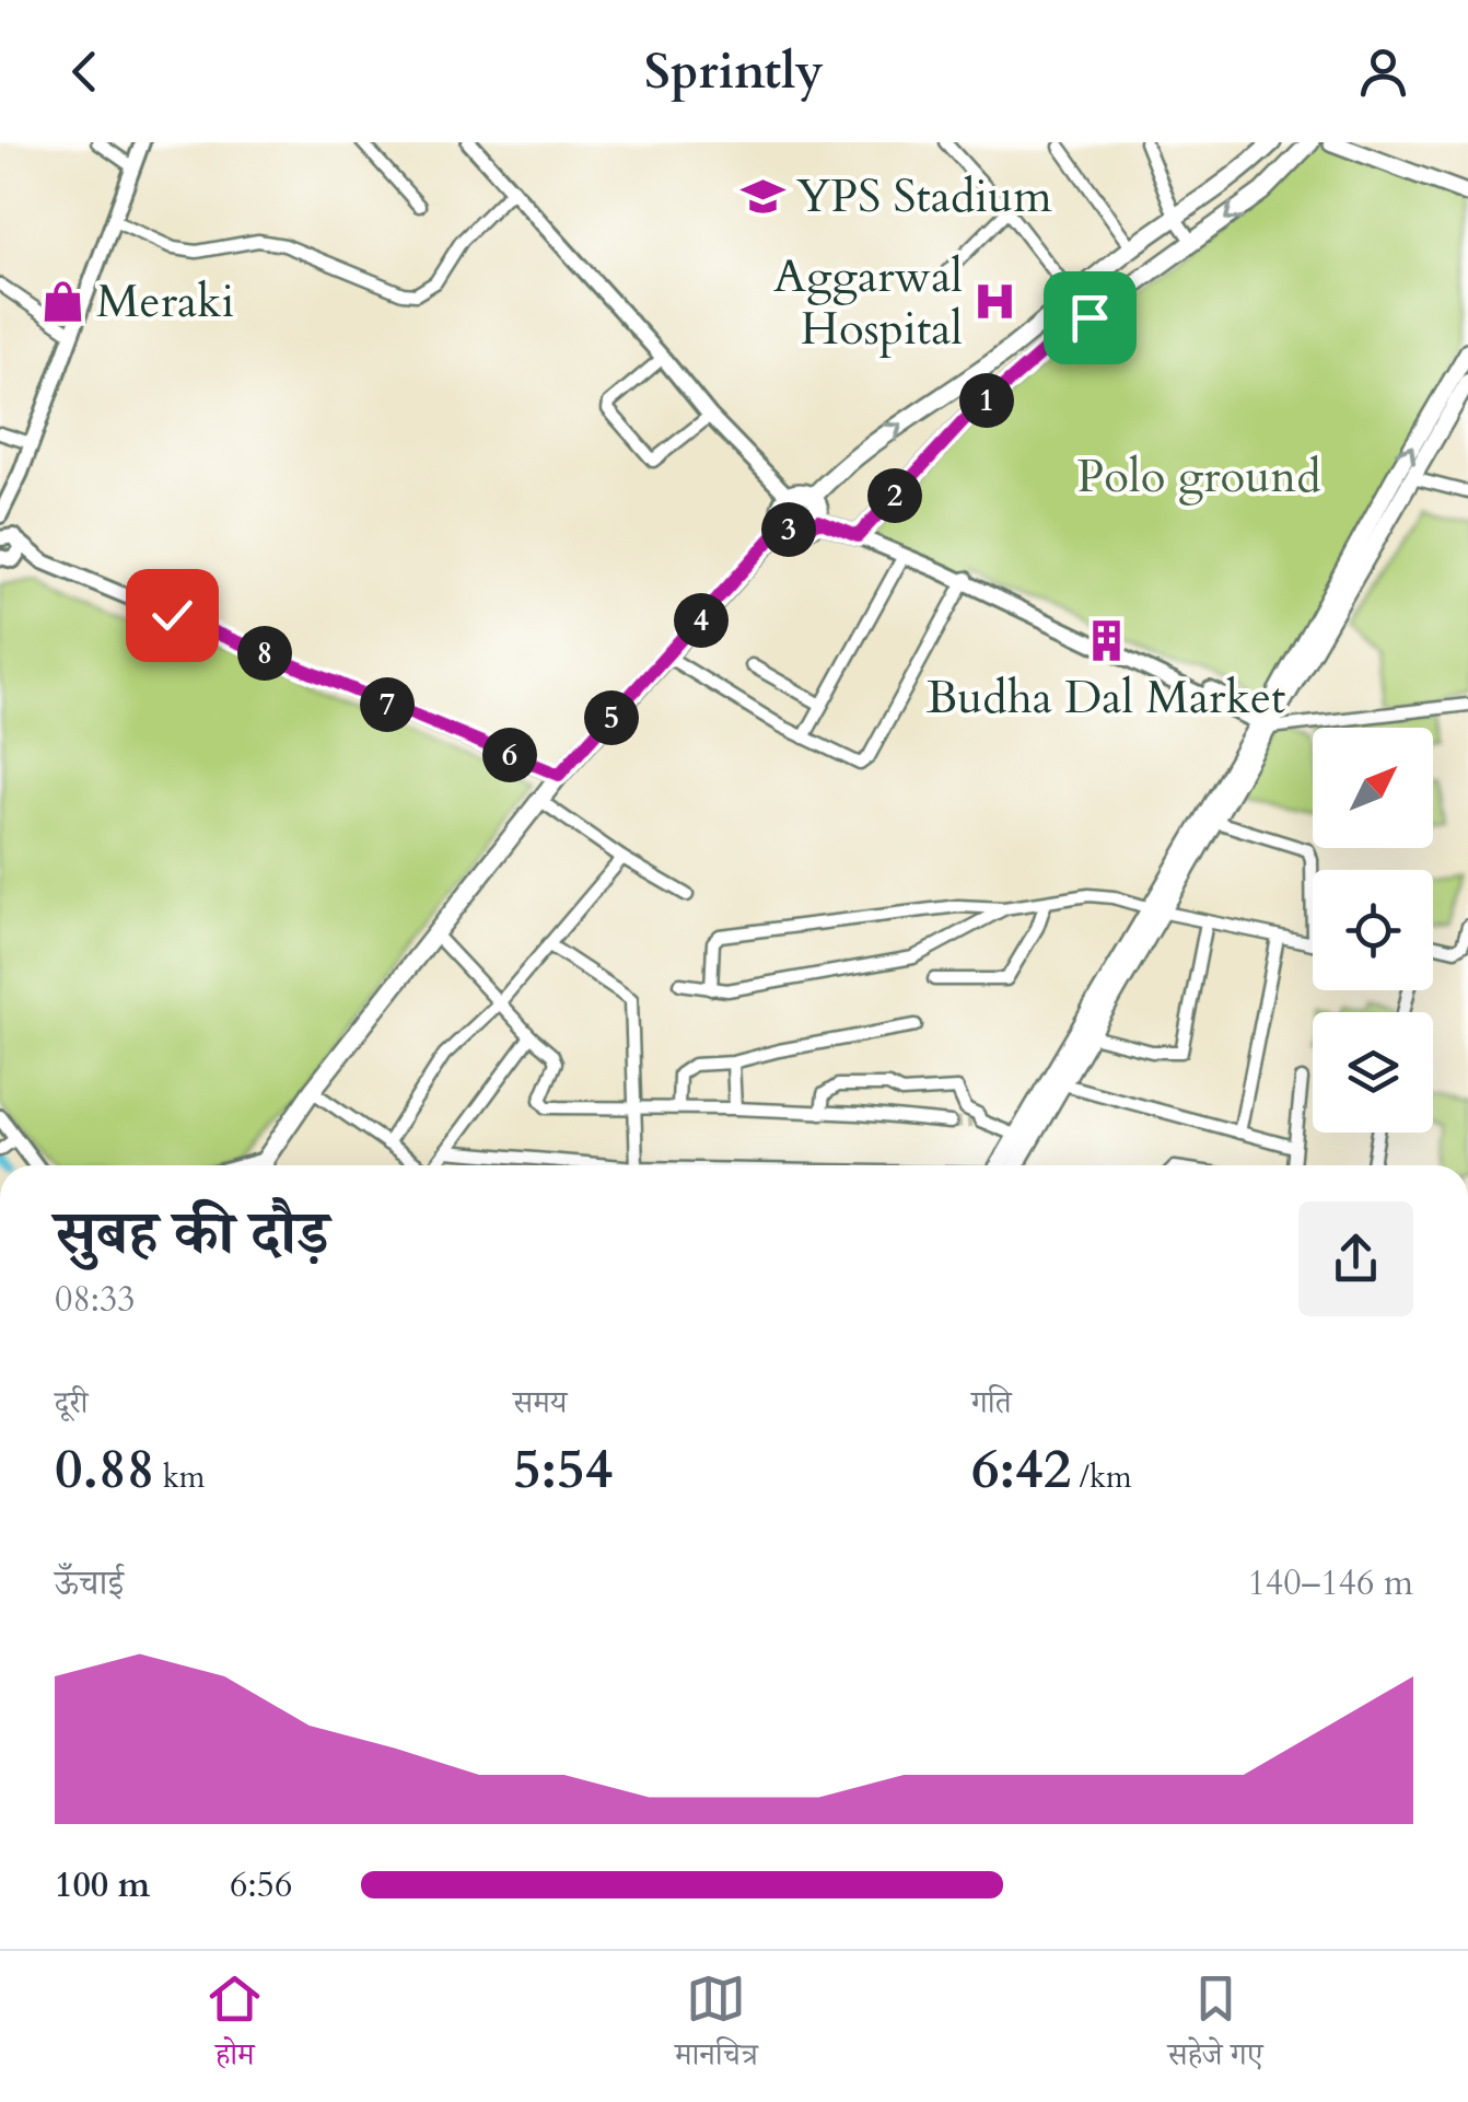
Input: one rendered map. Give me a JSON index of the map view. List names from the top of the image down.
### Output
{
  "parks": ["Polo ground"],
  "places": {
    "school or university": ["YPS Stadium"],
    "shop": ["Meraki"],
    "hospital": ["Aggarwal Hospital"],
    "building": ["Budha Dal Market"]
  },
  "north": "top right",
  "page": {
    "header": "Sprintly",
    "pins": [
      "1",
      "2",
      "3",
      "4",
      "8",
      "7",
      "5",
      "6"
    ],
    "heading": ["सुबह की दौड़", "08:33"],
    "stats": [
      ["दूरी", "0.88 km"],
      ["समय", "5:54"],
      ["गति", "6:42 /km"]
    ],
    "chart": ["ऊँचाई", "140–146 m"],
    "list": [
      {
        "name": "100 m",
        "note": "6:56"
      }
    ],
    "tabs": ["होम", "मानचित्र", "सहेजे गए"]
  }
}
